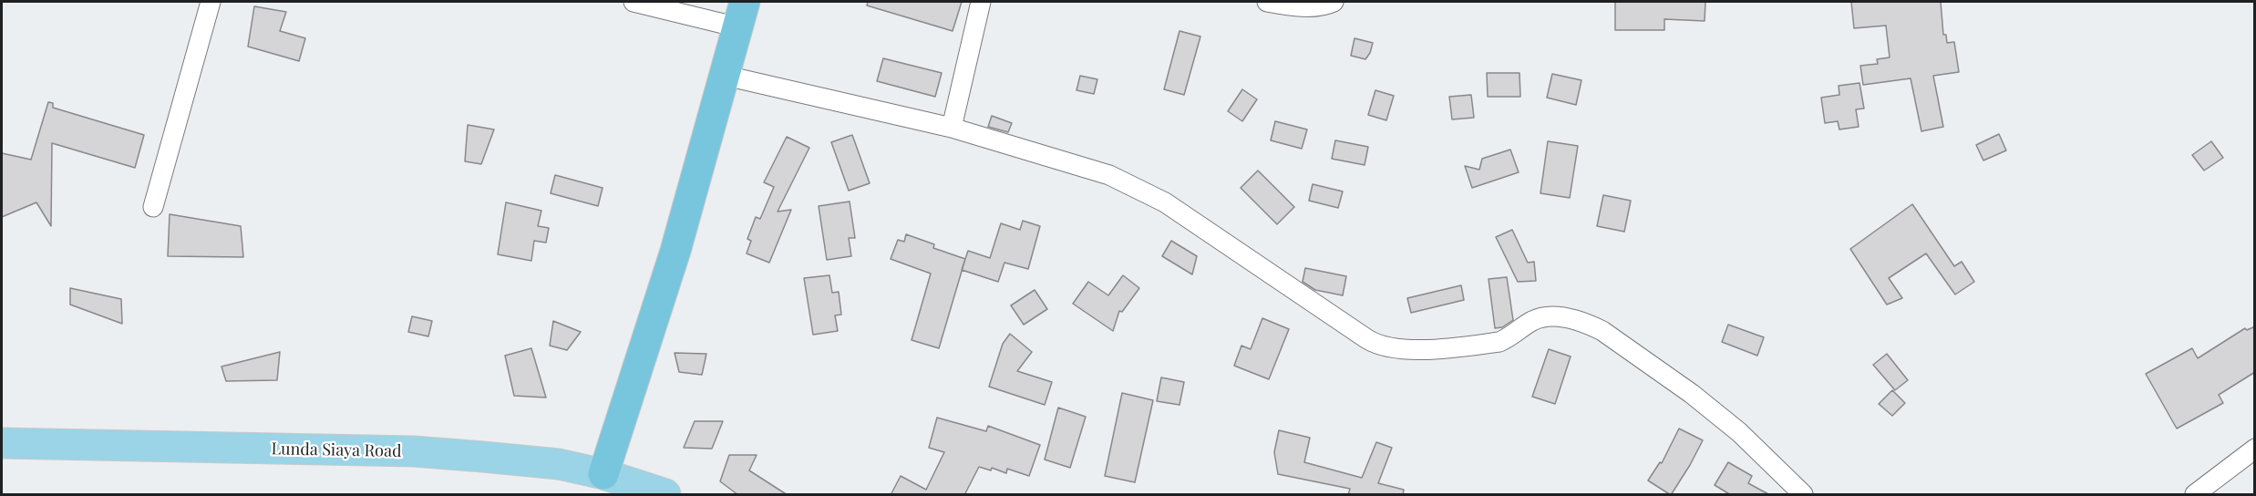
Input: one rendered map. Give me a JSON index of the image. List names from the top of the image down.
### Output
{
  "streets": {
    "main road": ["Lunda Siaya Road"]
  }
}
